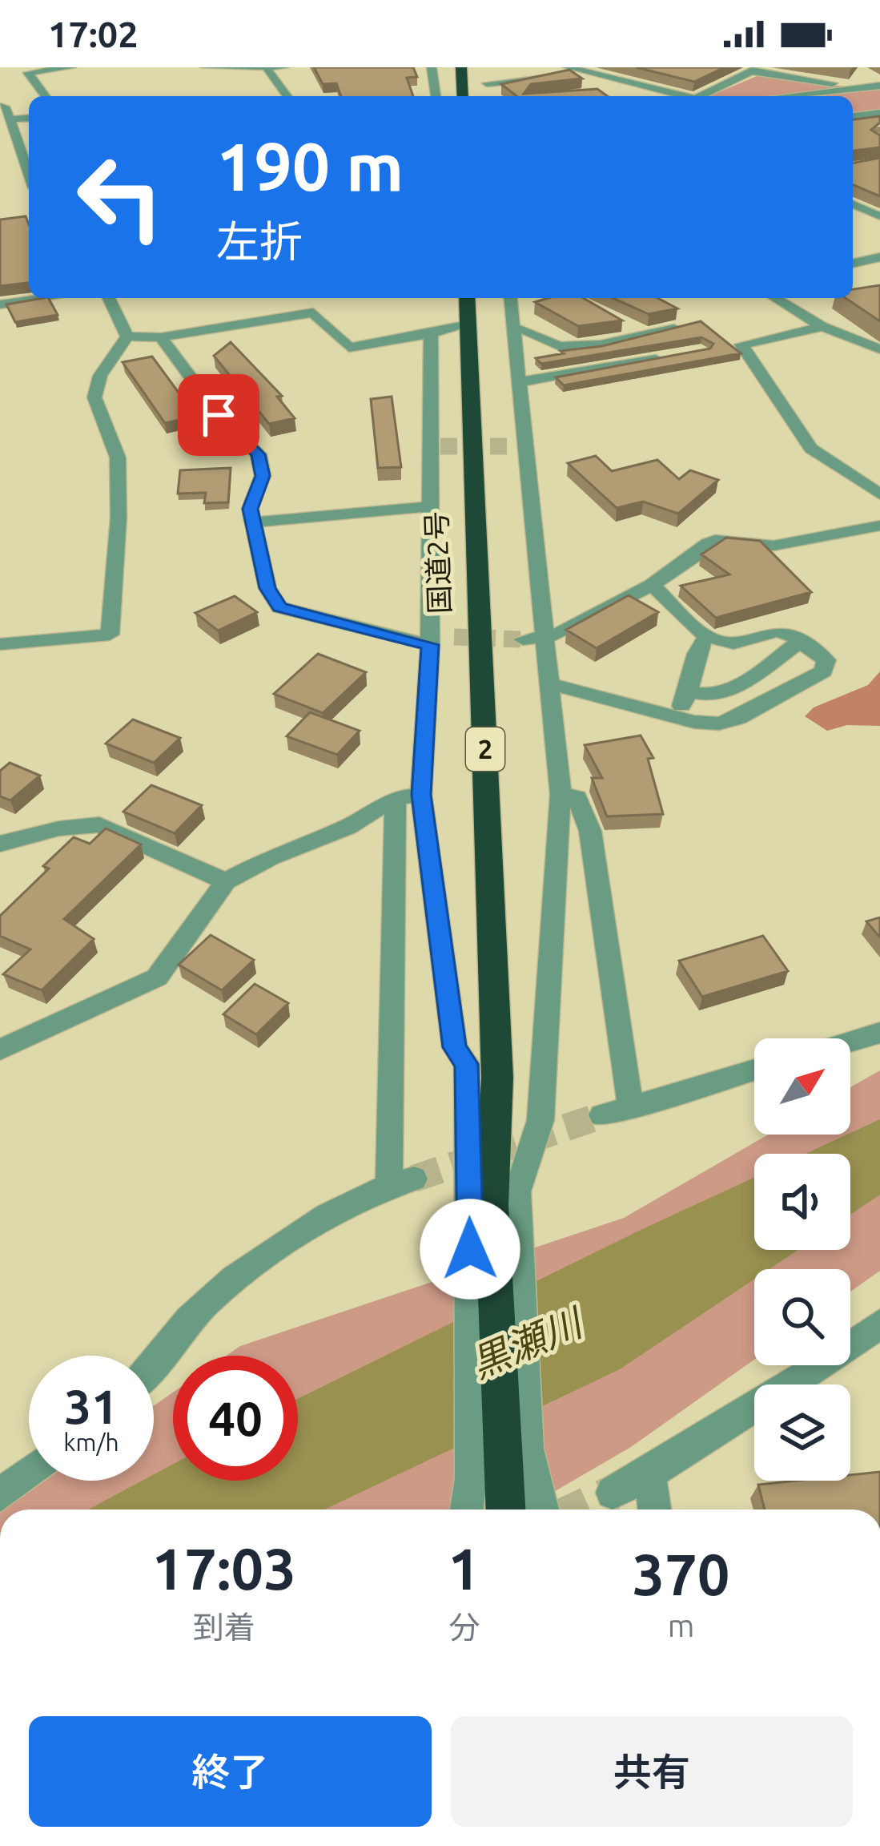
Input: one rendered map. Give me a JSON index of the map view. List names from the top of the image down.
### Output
{
  "streets": {
    "highway": ["国道2号", "2"]
  },
  "water": ["黒瀬川"],
  "north": "top right",
  "page": {
    "status": "17:02",
    "turn": ["190 m", "左折"],
    "speed": "31 km/h",
    "limit": "40",
    "eta": [
      "17:03",
      "到着",
      "1",
      "分",
      "370",
      "m"
    ],
    "buttons": ["終了", "共有"]
  }
}
